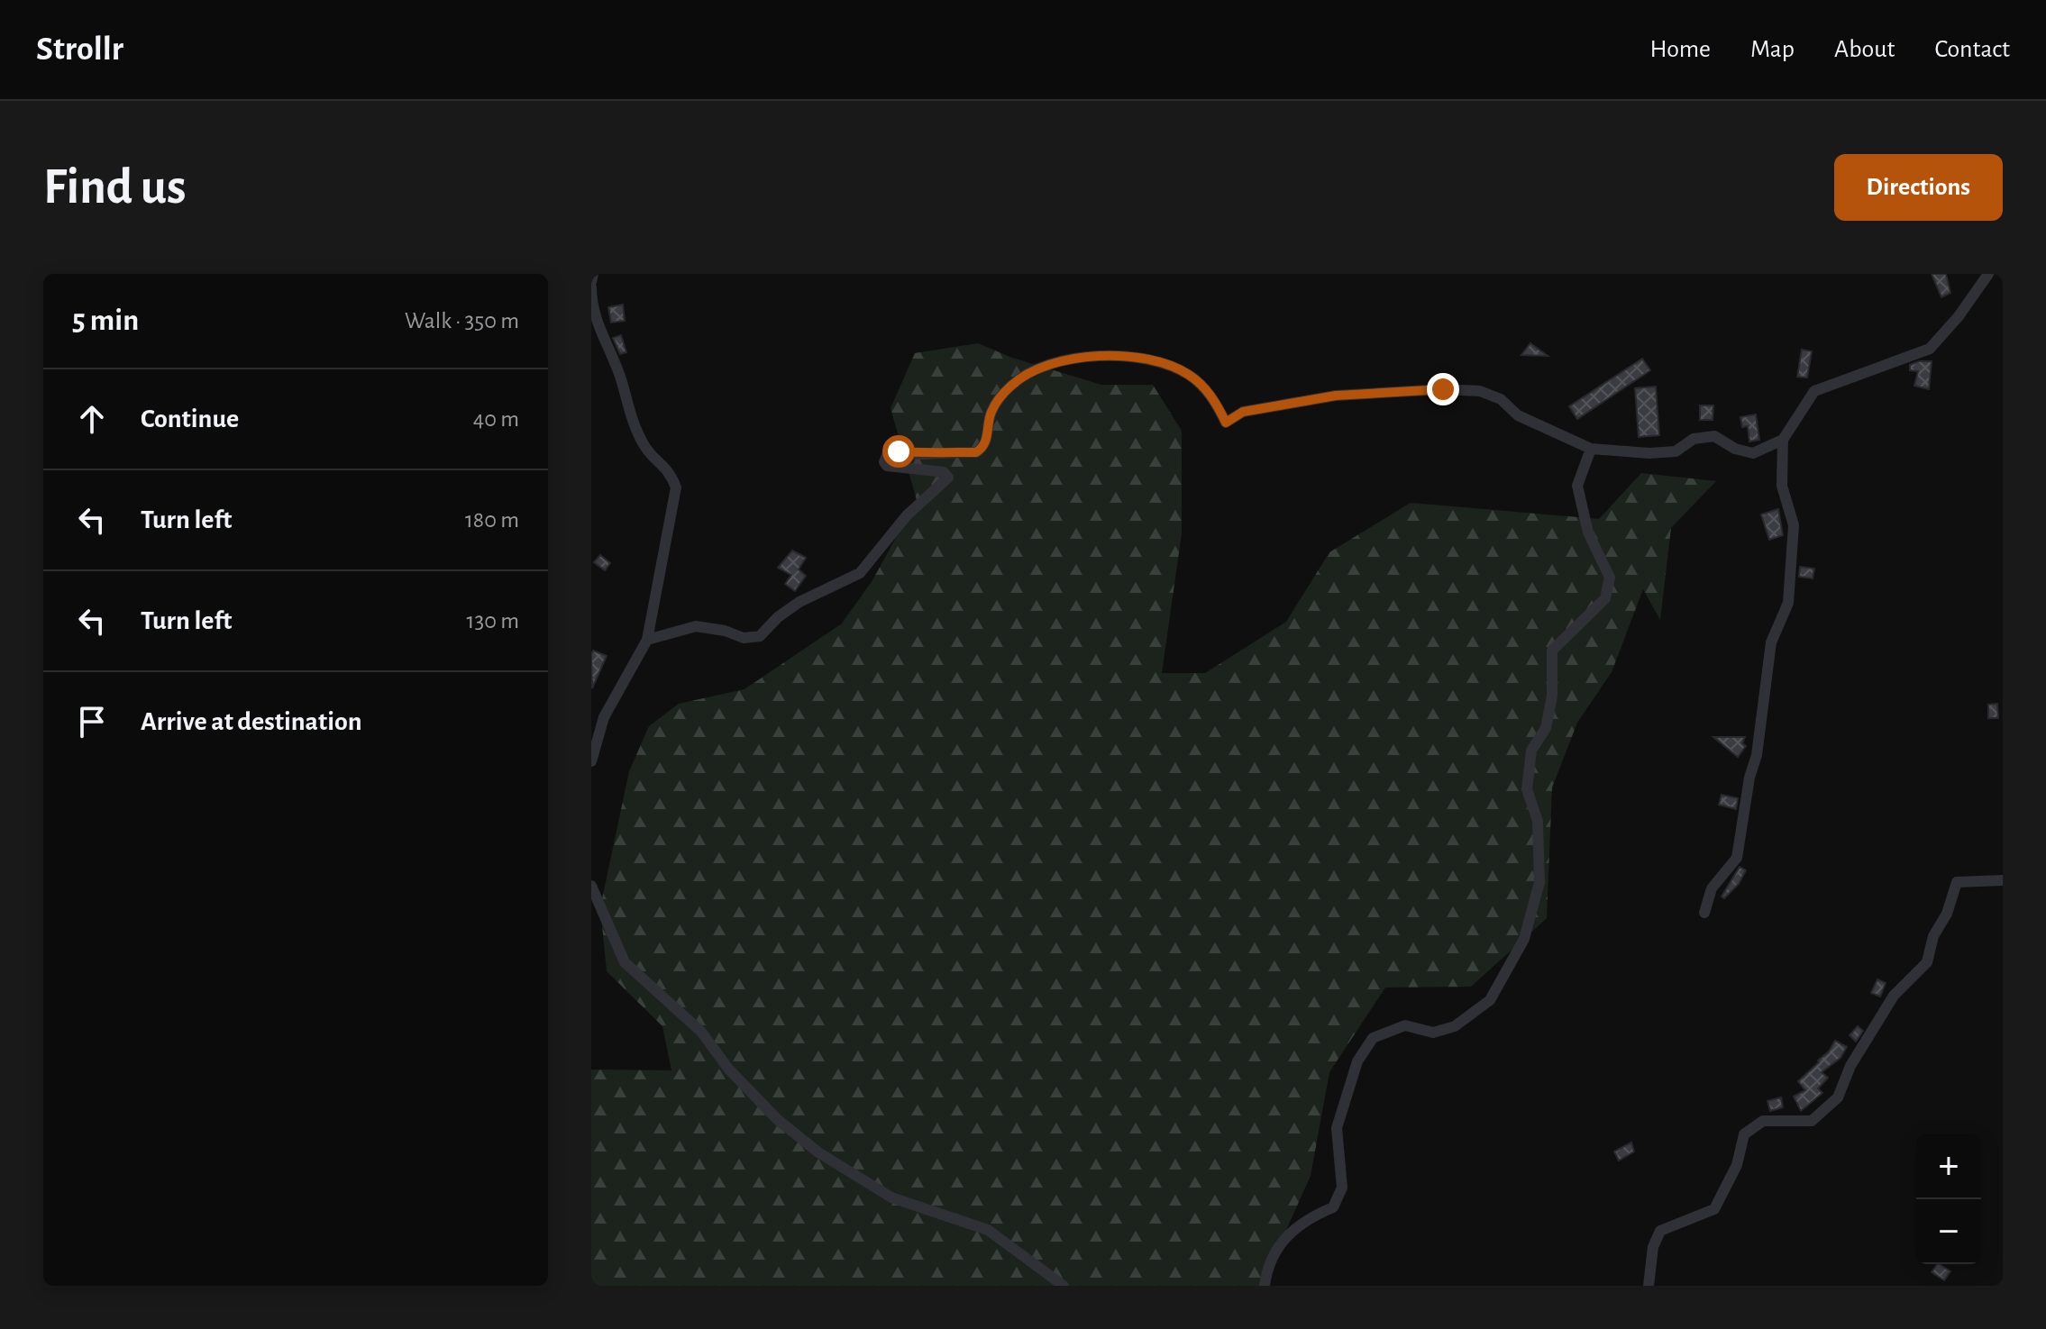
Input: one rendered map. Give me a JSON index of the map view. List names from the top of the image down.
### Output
{
  "page": {
    "header": "Strollr",
    "nav": [
      "Home",
      "Map",
      "About",
      "Contact"
    ],
    "buttons": "Directions",
    "title": "Find us",
    "heading": ["5 min", "Walk · 350 m"],
    "list": [
      ["Continue", "40 m"],
      ["Turn left", "180 m"],
      ["Turn left", "130 m"],
      "Arrive at destination"
    ],
    "map_buttons": ["+", "−"]
  }
}
